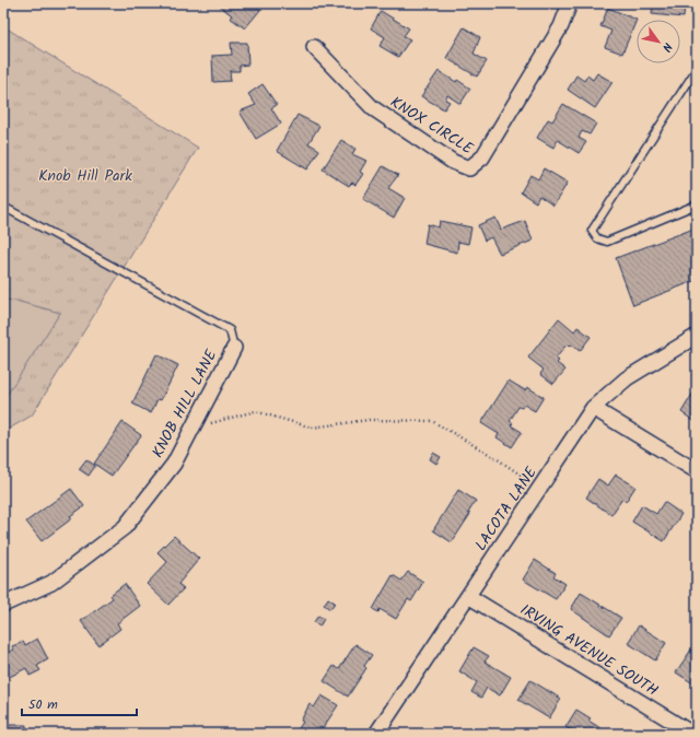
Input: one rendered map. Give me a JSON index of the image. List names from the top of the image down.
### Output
{
  "streets": {
    "street": [
      "KNOX CIRCLE",
      "KNOB HILL LANE",
      "LACOTA LANE",
      "IRVING AVENUE SOUTH"
    ]
  },
  "crossings": [
    ["LACOTA LANE", "IRVING AVENUE SOUTH"]
  ],
  "parks": ["Knob Hill Park"],
  "scale_bar": "50 m",
  "north": "bottom right"
}
